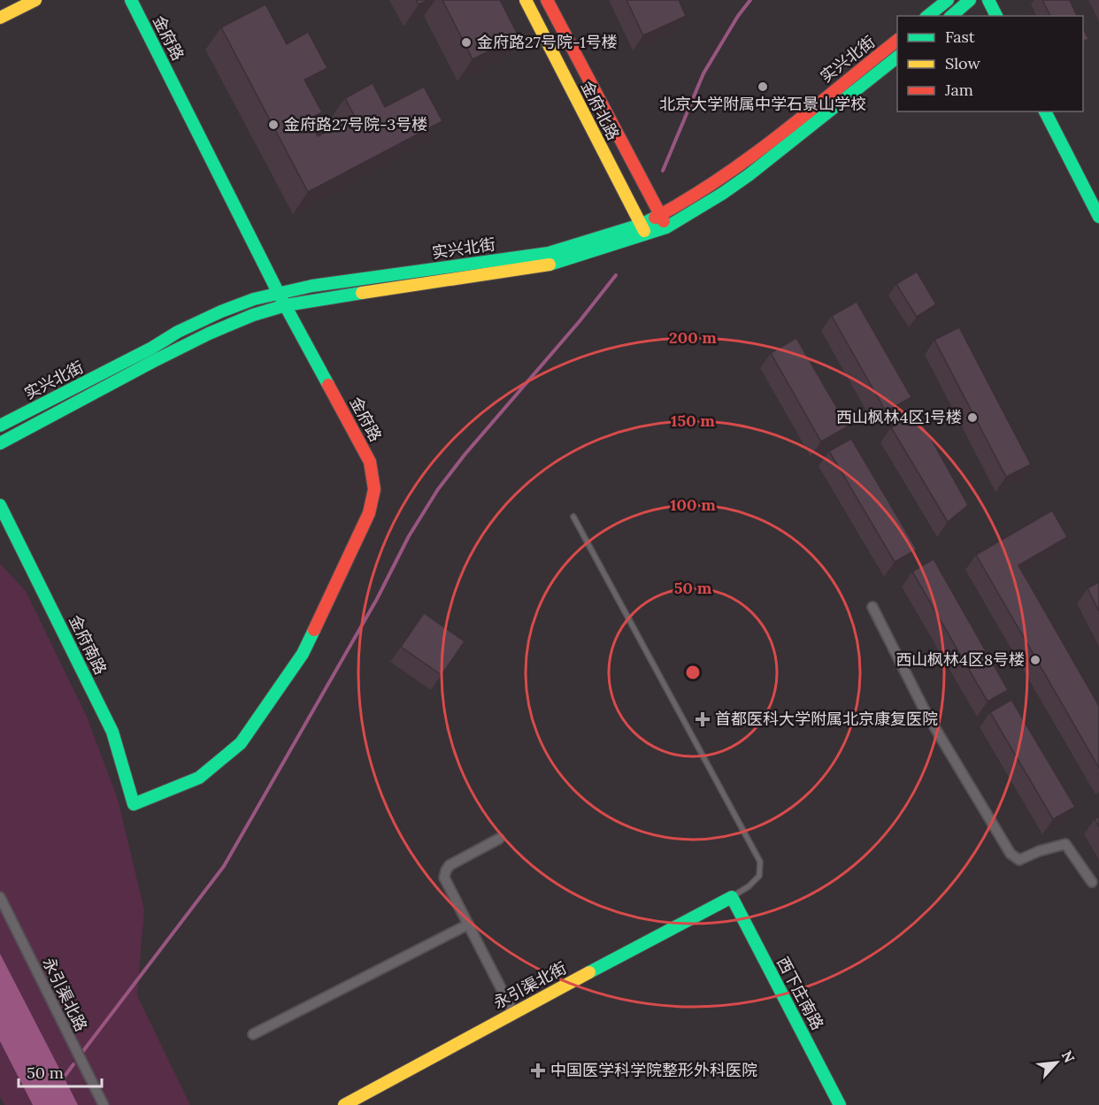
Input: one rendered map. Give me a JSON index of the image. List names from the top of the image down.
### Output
{
  "streets": {
    "main road": [
      "金府路",
      "实兴北街",
      "金府北路",
      "金府南路",
      "永引渠北街",
      "西下庄南路"
    ],
    "street": ["永引渠北路"]
  },
  "crossings": [
    ["金府路", "实兴北街"],
    ["金府路", "金府南路"],
    ["实兴北街", "金府北路"],
    ["永引渠北街", "西下庄南路"]
  ],
  "places": {
    "other": [
      "金府路27号院-1号楼",
      "北京大学附属中学石景山学校",
      "金府路27号院-3号楼",
      "西山枫林4区1号楼",
      "西山枫林4区8号楼"
    ],
    "health": ["首都医科大学附属北京康复医院", "中国医学科学院整形外科医院"]
  },
  "legend": ["Fast", "Slow", "Jam"],
  "scale_bar": "50 m",
  "north": "top right",
  "rings": [
    "200 m",
    "150 m",
    "100 m",
    "50 m"
  ]
}
